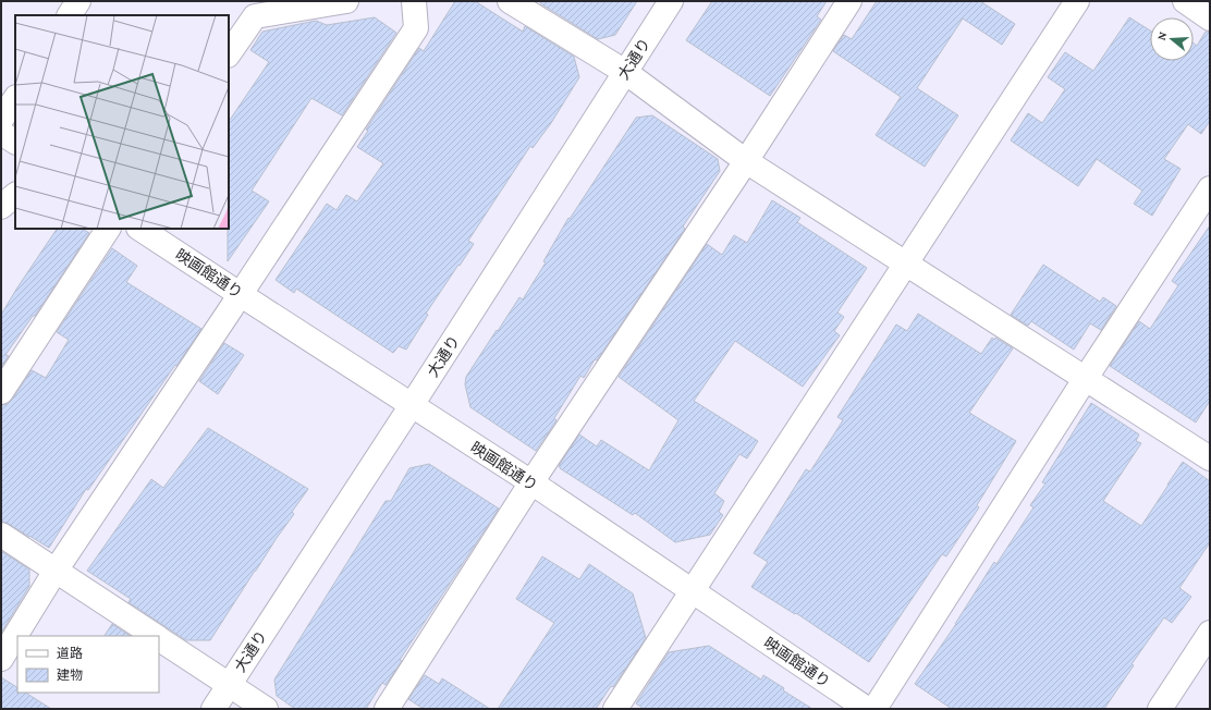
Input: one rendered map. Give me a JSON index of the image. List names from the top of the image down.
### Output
{
  "streets": {
    "street": ["大通り", "映画館通り"]
  },
  "crossings": [
    ["大通り", "映画館通り"]
  ],
  "legend": ["道路", "建物"],
  "north": "left"
}
